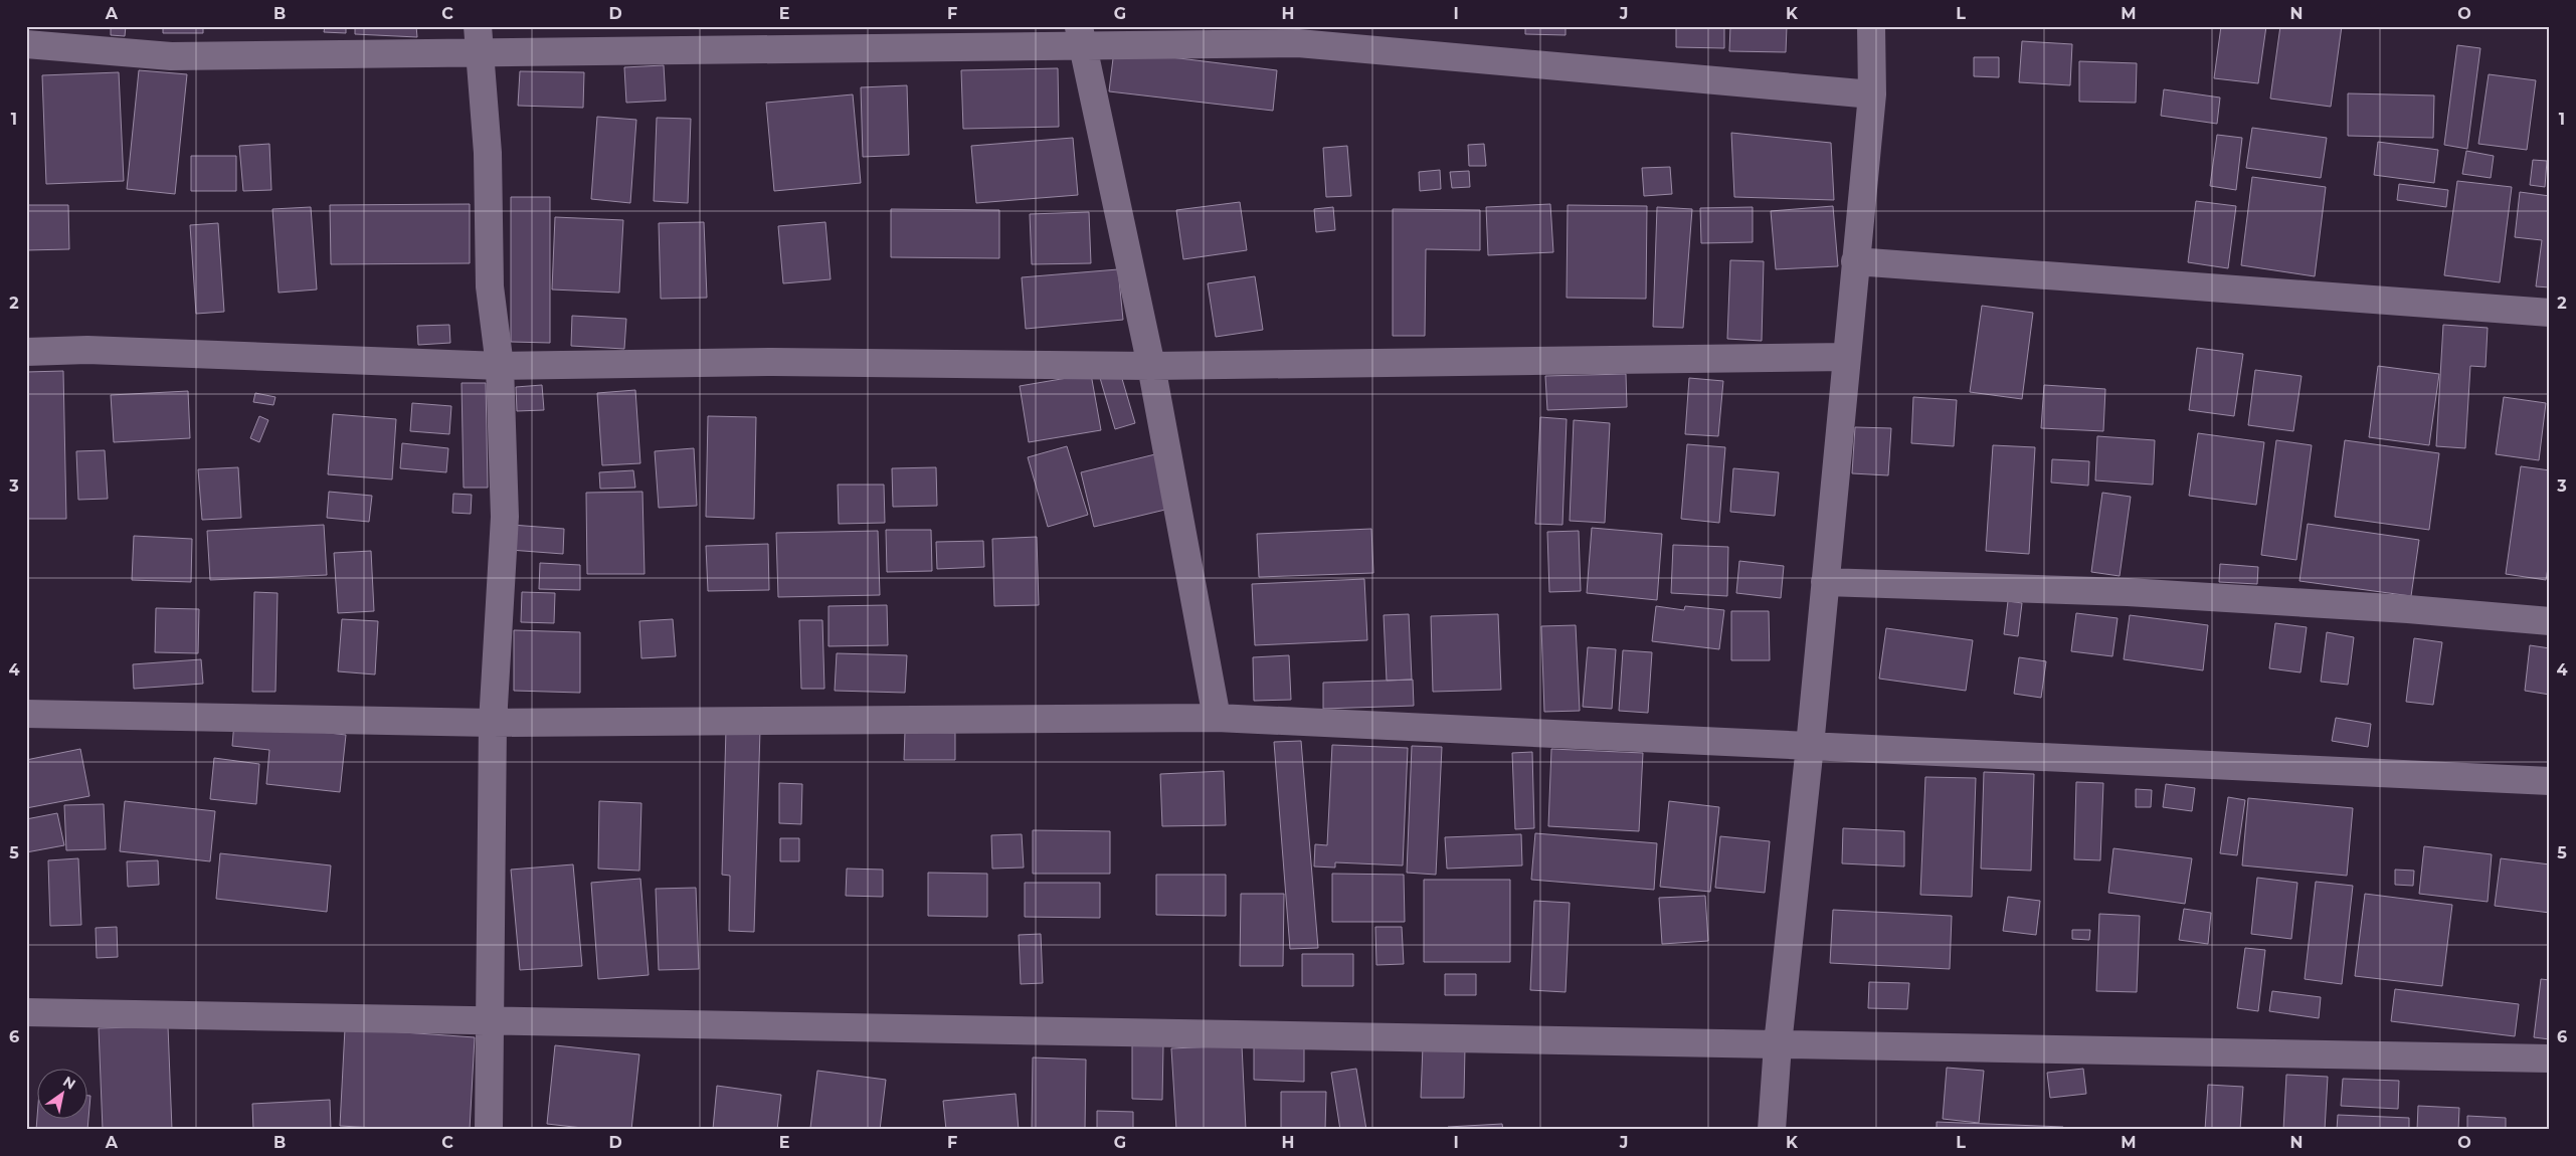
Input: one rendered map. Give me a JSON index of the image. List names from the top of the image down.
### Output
{
  "north": "top right",
  "grid": {
    "columns": [
      "A",
      "B",
      "C",
      "D",
      "E",
      "F",
      "G",
      "H",
      "I",
      "J",
      "K",
      "L",
      "M",
      "N",
      "O"
    ],
    "rows": [
      "1",
      "2",
      "3",
      "4",
      "5",
      "6"
    ]
  }
}
